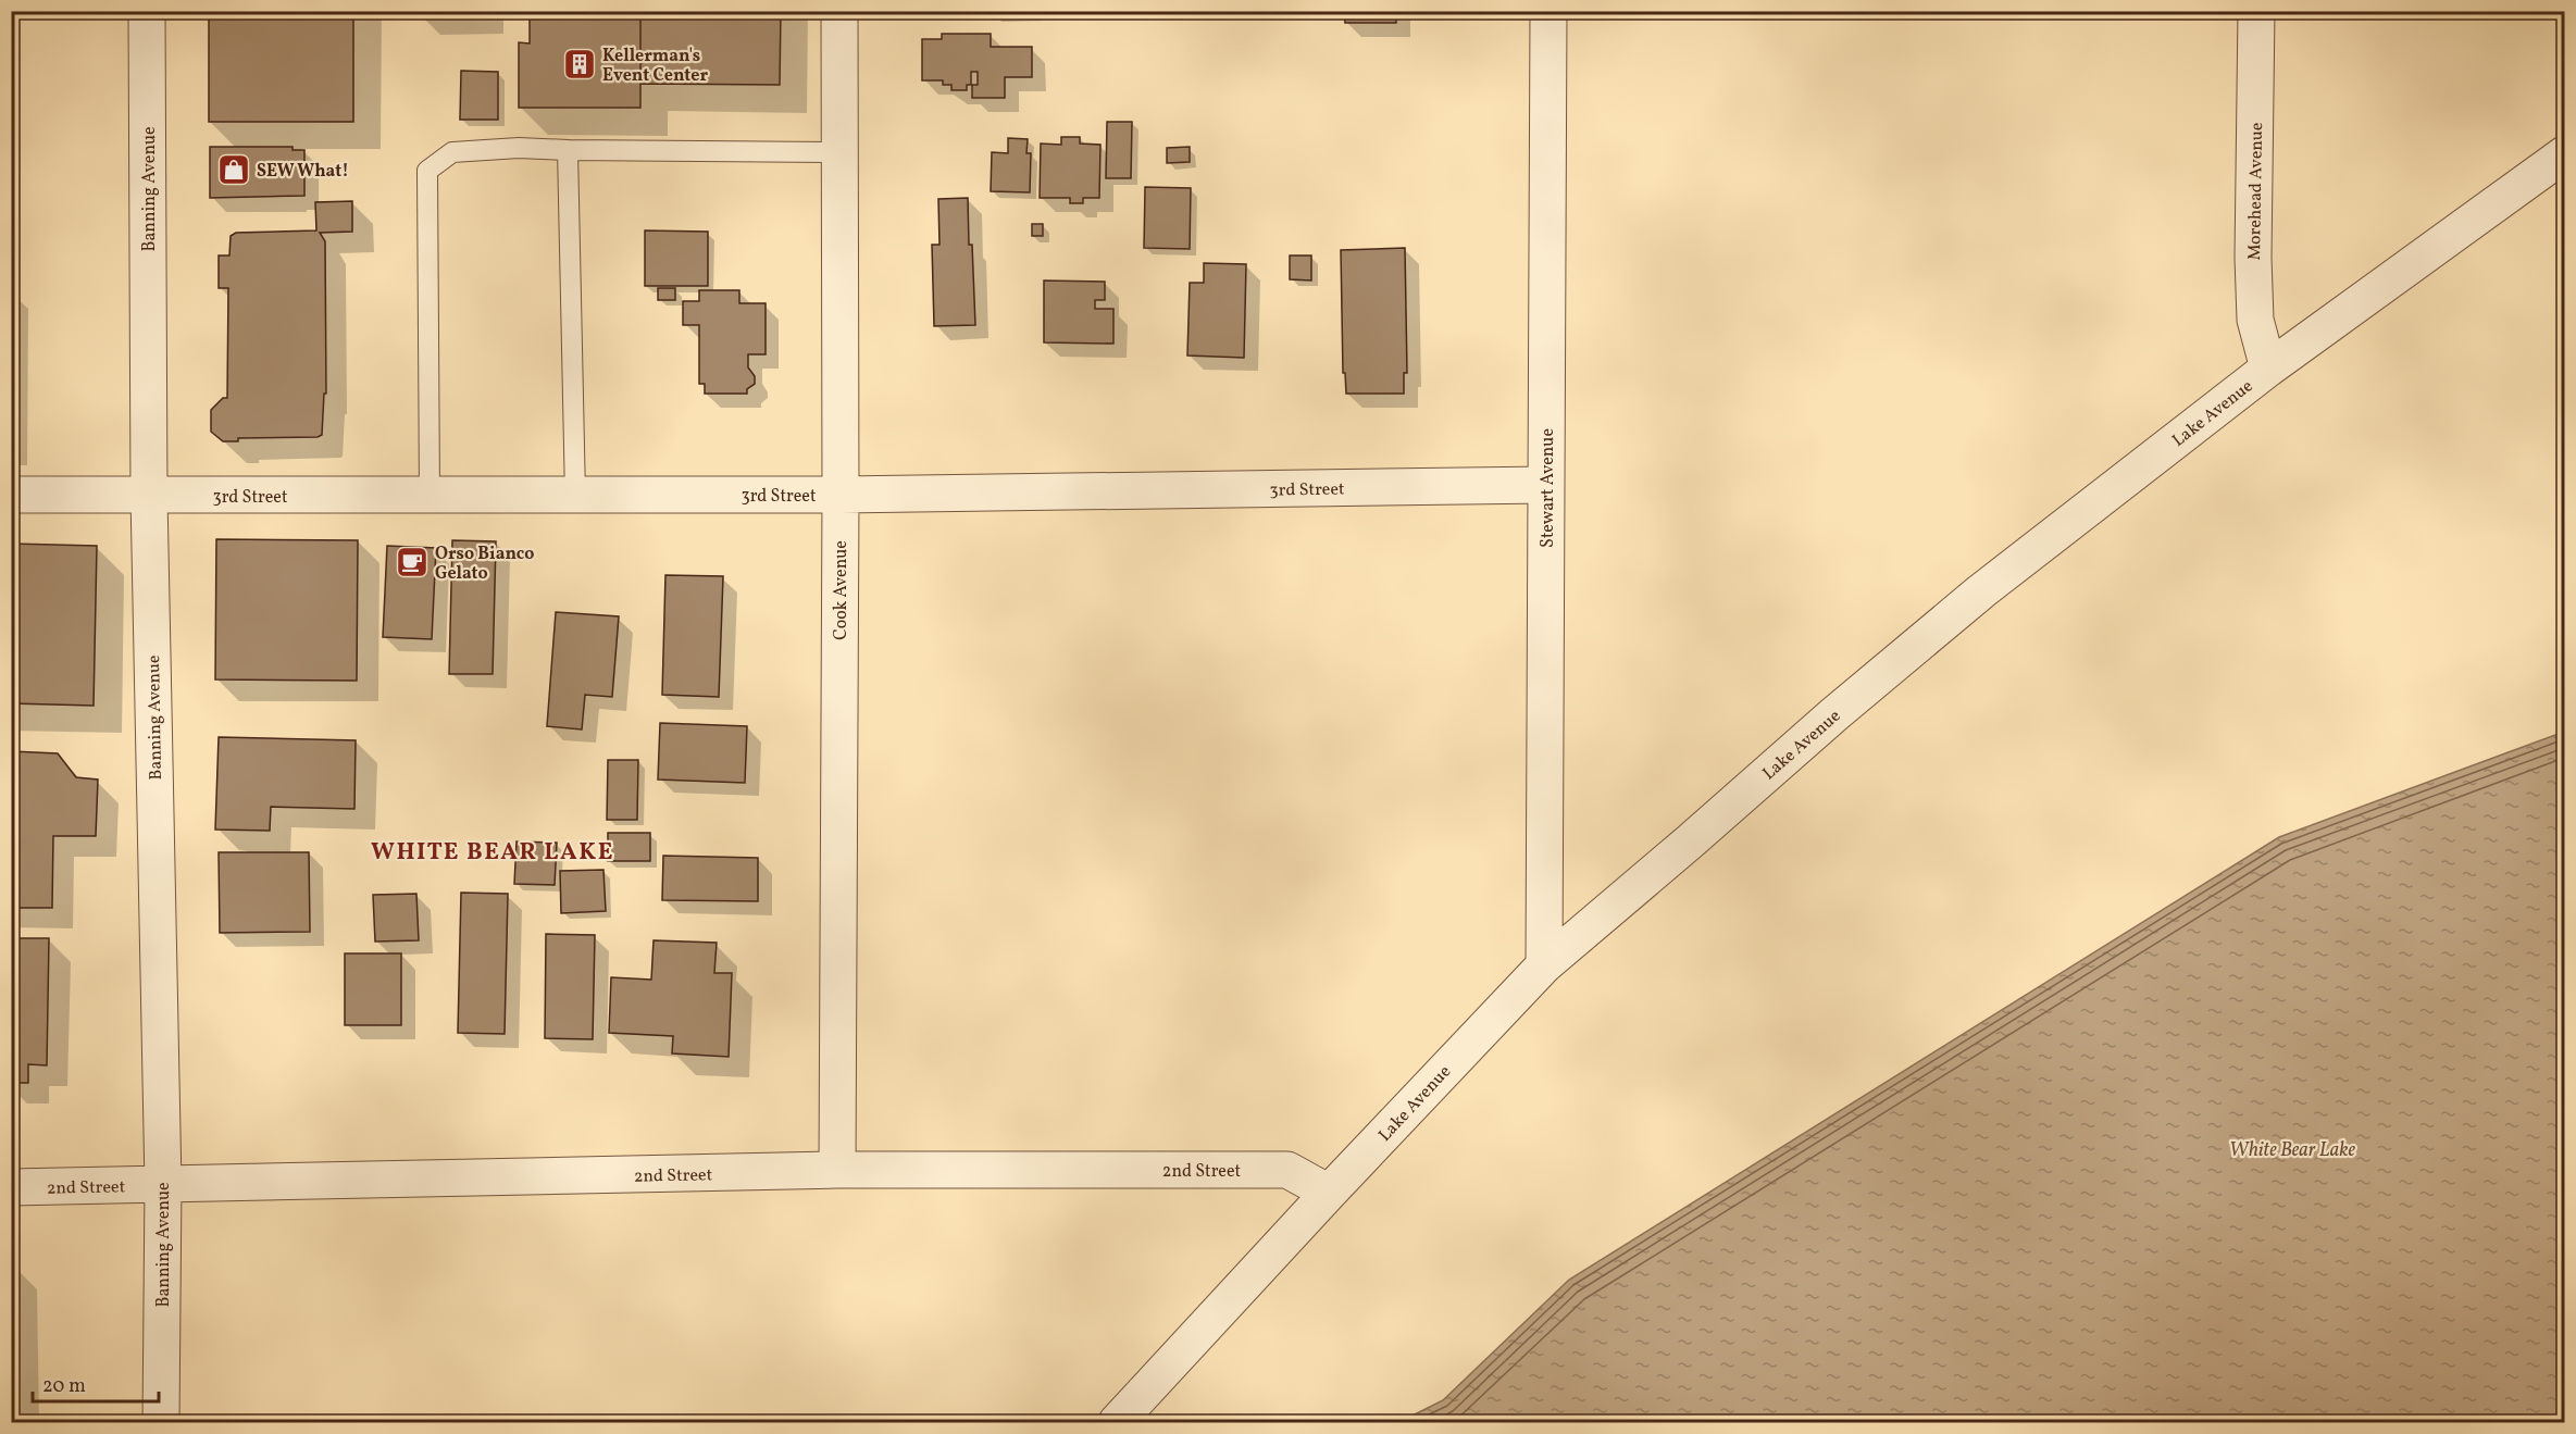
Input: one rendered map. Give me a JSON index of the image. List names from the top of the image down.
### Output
{
  "streets": {
    "street": [
      "Banning Avenue",
      "Morehead Avenue",
      "Lake Avenue",
      "3rd Street",
      "Stewart Avenue",
      "Cook Avenue",
      "2nd Street"
    ]
  },
  "crossings": [
    ["Banning Avenue", "3rd Street"],
    ["Banning Avenue", "2nd Street"],
    ["Morehead Avenue", "Lake Avenue"],
    ["Lake Avenue", "Stewart Avenue"],
    ["Lake Avenue", "2nd Street"],
    ["3rd Street", "Stewart Avenue"],
    ["3rd Street", "Cook Avenue"],
    ["Cook Avenue", "2nd Street"]
  ],
  "districts": ["WHITE BEAR LAKE"],
  "water": ["White Bear Lake"],
  "places": {
    "building": ["Kellerman's Event Center"],
    "shop": ["SEW What!"],
    "cafe": ["Orso Bianco Gelato"]
  },
  "scale_bar": "20 m"
}
